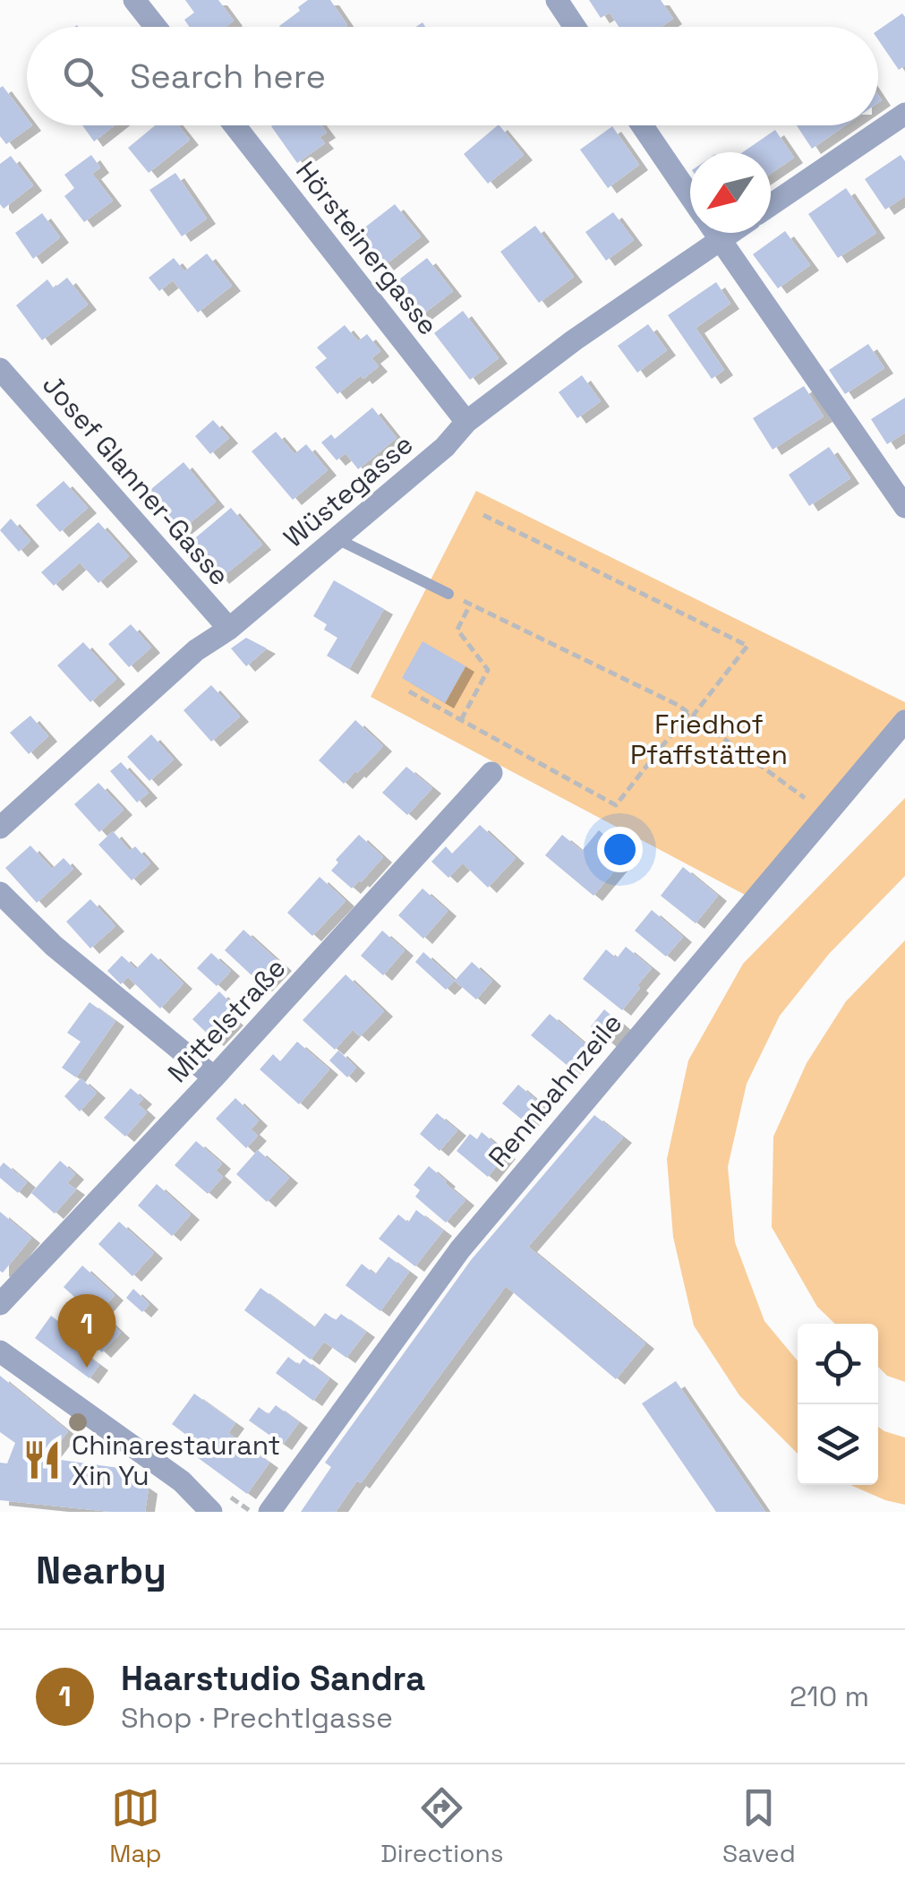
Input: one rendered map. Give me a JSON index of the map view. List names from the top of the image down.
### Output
{
  "streets": {
    "street": [
      "Hörsteinergasse",
      "Josef Glanner-Gasse",
      "Wüstegasse",
      "Mittelstraße",
      "Rennbahnzeile"
    ]
  },
  "crossings": [
    ["Hörsteinergasse", "Wüstegasse"],
    ["Josef Glanner-Gasse", "Wüstegasse"]
  ],
  "parks": ["Friedhof Pfaffstätten"],
  "places": {
    "restaurant": ["Chinarestaurant Xin Yu"]
  },
  "north": "bottom left",
  "page": {
    "search": "Search here",
    "pins": "1",
    "heading": "Nearby",
    "list": [
      {
        "mark": "1",
        "name": "Haarstudio Sandra",
        "note": "Shop · Prechtlgasse",
        "value": "210 m"
      }
    ],
    "nav": ["Map", "Directions", "Saved"]
  }
}
